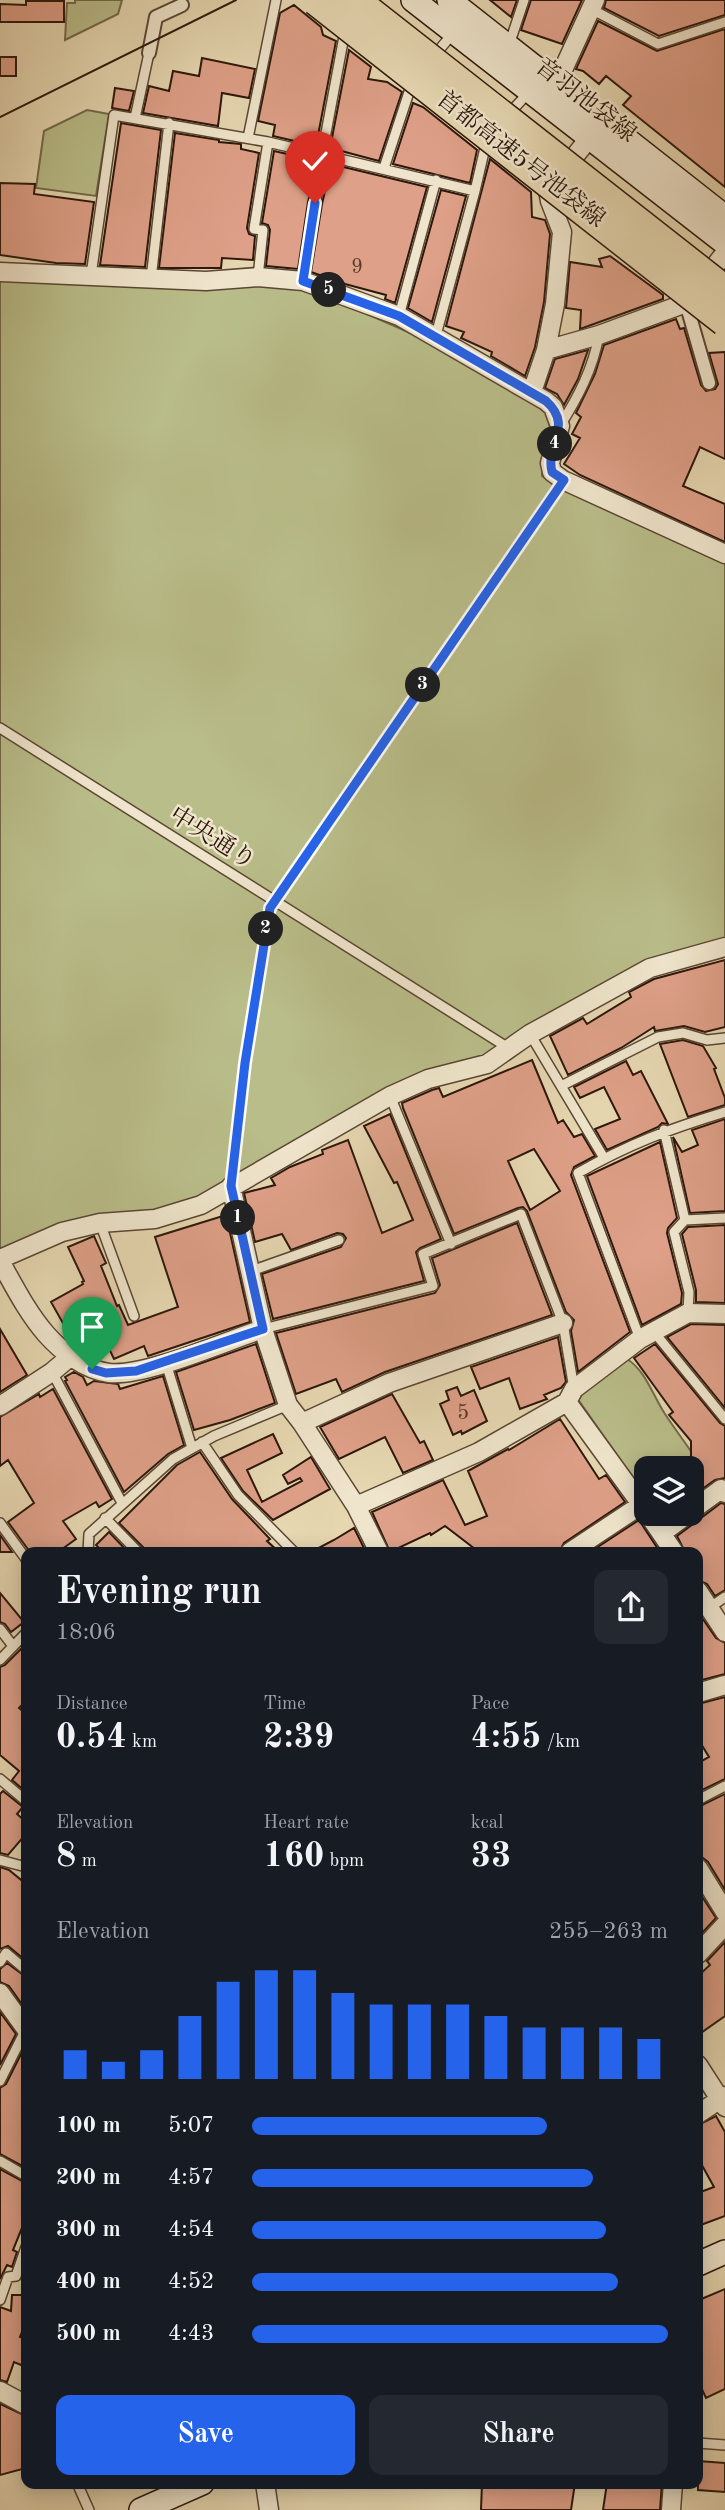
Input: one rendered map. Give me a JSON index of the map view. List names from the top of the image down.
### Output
{
  "streets": {
    "highway": ["首都高速5号池袋線"],
    "main road": ["音羽池袋線"],
    "lane": ["中央通り"]
  },
  "house_numbers": ["9", "5"],
  "page": {
    "pins": [
      "5",
      "4",
      "3",
      "2",
      "1"
    ],
    "heading": ["Evening run", "18:06"],
    "stats": [
      ["Distance", "0.54 km"],
      ["Time", "2:39"],
      ["Pace", "4:55 /km"],
      ["Elevation", "8 m"],
      ["Heart rate", "160 bpm"],
      ["kcal", "33"]
    ],
    "chart": ["Elevation", "255–263 m"],
    "list": [
      {
        "name": "100 m",
        "note": "5:07"
      },
      {
        "name": "200 m",
        "note": "4:57"
      },
      {
        "name": "300 m",
        "note": "4:54"
      },
      {
        "name": "400 m",
        "note": "4:52"
      },
      {
        "name": "500 m",
        "note": "4:43"
      }
    ],
    "buttons": ["Save", "Share"]
  }
}
